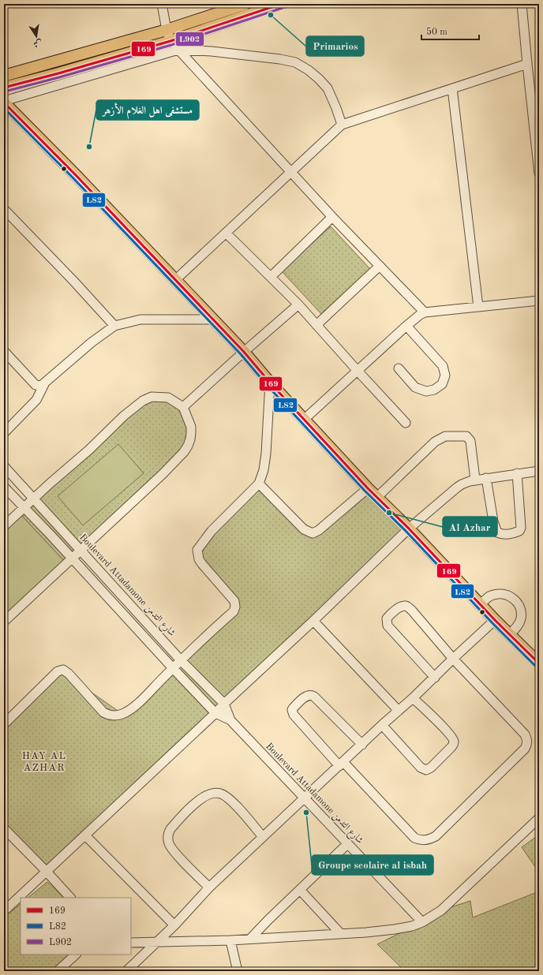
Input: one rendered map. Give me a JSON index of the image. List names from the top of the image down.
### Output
{
  "streets": {
    "street": ["Boulevard Attadamone شارع التدمن"]
  },
  "districts": ["HAY AL AZHAR"],
  "places": [
    "Primarios",
    "مستشفى اهل الغلام الأزهر",
    "Al Azhar",
    "Groupe scolaire al isbah"
  ],
  "lines": ["transit line 169", "transit line L902", "transit line L82"],
  "legend": ["169", "L82", "L902"],
  "scale_bar": "50 m",
  "north": "bottom"
}
